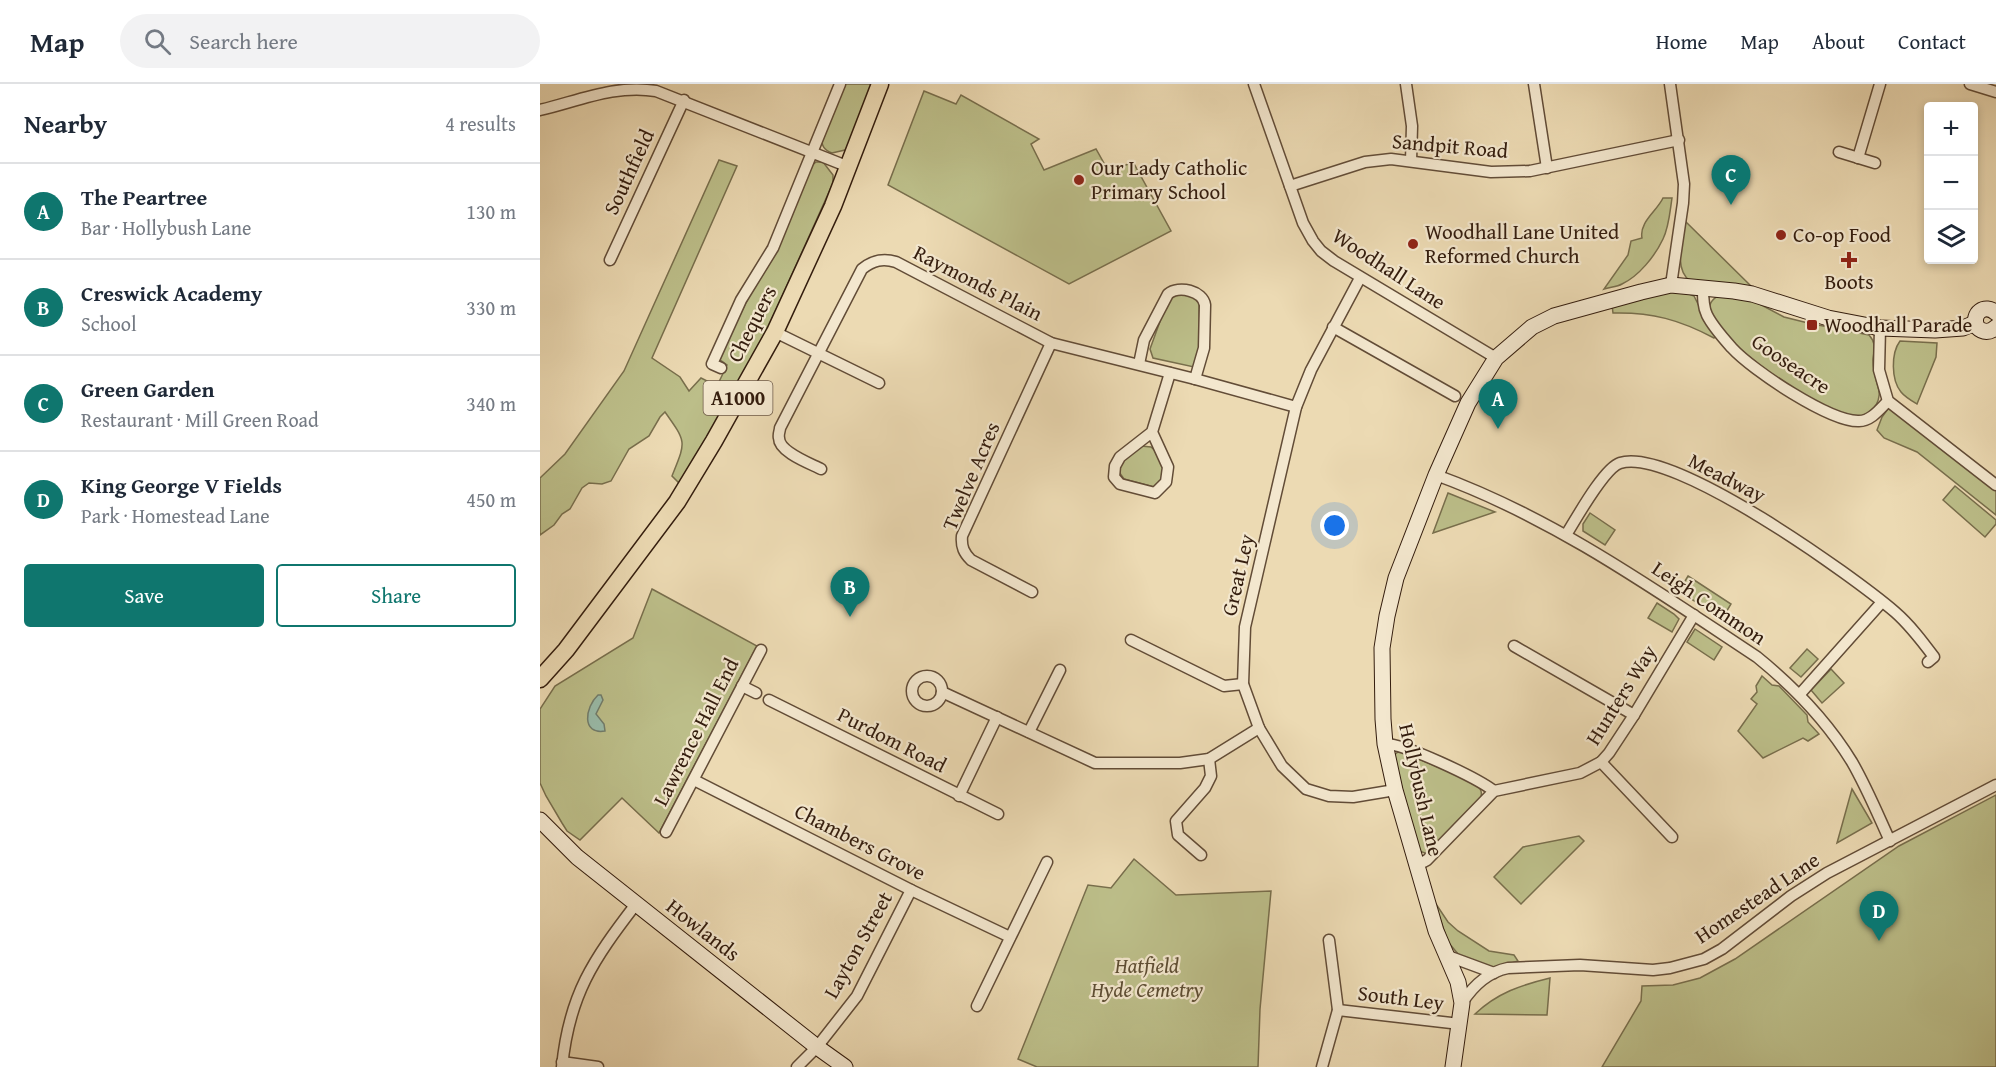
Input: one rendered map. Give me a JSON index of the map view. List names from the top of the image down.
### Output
{
  "streets": {
    "main road": ["Chequers", "A1000"],
    "street": [
      "Sandpit Road",
      "Southfield",
      "Woodhall Lane",
      "Raymonds Plain",
      "Gooseacre",
      "Twelve Acres",
      "Meadway",
      "Great Ley",
      "Leigh Common",
      "Hunters Way",
      "Lawrence Hall End",
      "Purdom Road",
      "Hollybush Lane",
      "Chambers Grove",
      "Homestead Lane",
      "Howlands",
      "Layton Street",
      "South Ley"
    ]
  },
  "crossings": [
    ["Sandpit Road", "Woodhall Lane"],
    ["Woodhall Lane", "Great Ley"],
    ["Woodhall Lane", "Hollybush Lane"],
    ["Raymonds Plain", "Twelve Acres"],
    ["Raymonds Plain", "Great Ley"],
    ["Gooseacre", "Hollybush Lane"],
    ["Meadway", "Leigh Common"],
    ["Great Ley", "Hollybush Lane"],
    ["Leigh Common", "Hunters Way"],
    ["Leigh Common", "Hollybush Lane"],
    ["Leigh Common", "Homestead Lane"],
    ["Lawrence Hall End", "Chambers Grove"],
    ["Hollybush Lane", "Homestead Lane"],
    ["Hollybush Lane", "South Ley"],
    ["Chambers Grove", "Layton Street"],
    ["Howlands", "Layton Street"]
  ],
  "parks": ["Hatfield Hyde Cemetry"],
  "places": {
    "other": ["Our Lady Catholic Primary School", "Co-op Food", "Woodhall Lane United Reformed Church"],
    "health": ["Boots"],
    "transit": ["Woodhall Parade"]
  },
  "page": {
    "header": "Map",
    "search": "Search here",
    "nav": [
      "Home",
      "Map",
      "About",
      "Contact"
    ],
    "heading": ["Nearby", "4 results"],
    "map_buttons": ["+", "−"],
    "pins": [
      "C",
      "A",
      "B",
      "D"
    ],
    "list": [
      {
        "mark": "A",
        "name": "The Peartree",
        "note": "Bar · Hollybush Lane",
        "value": "130 m"
      },
      {
        "mark": "B",
        "name": "Creswick Academy",
        "note": "School",
        "value": "330 m"
      },
      {
        "mark": "C",
        "name": "Green Garden",
        "note": "Restaurant · Mill Green Road",
        "value": "340 m"
      },
      {
        "mark": "D",
        "name": "King George V Fields",
        "note": "Park · Homestead Lane",
        "value": "450 m"
      }
    ],
    "buttons": ["Save", "Share"]
  }
}
